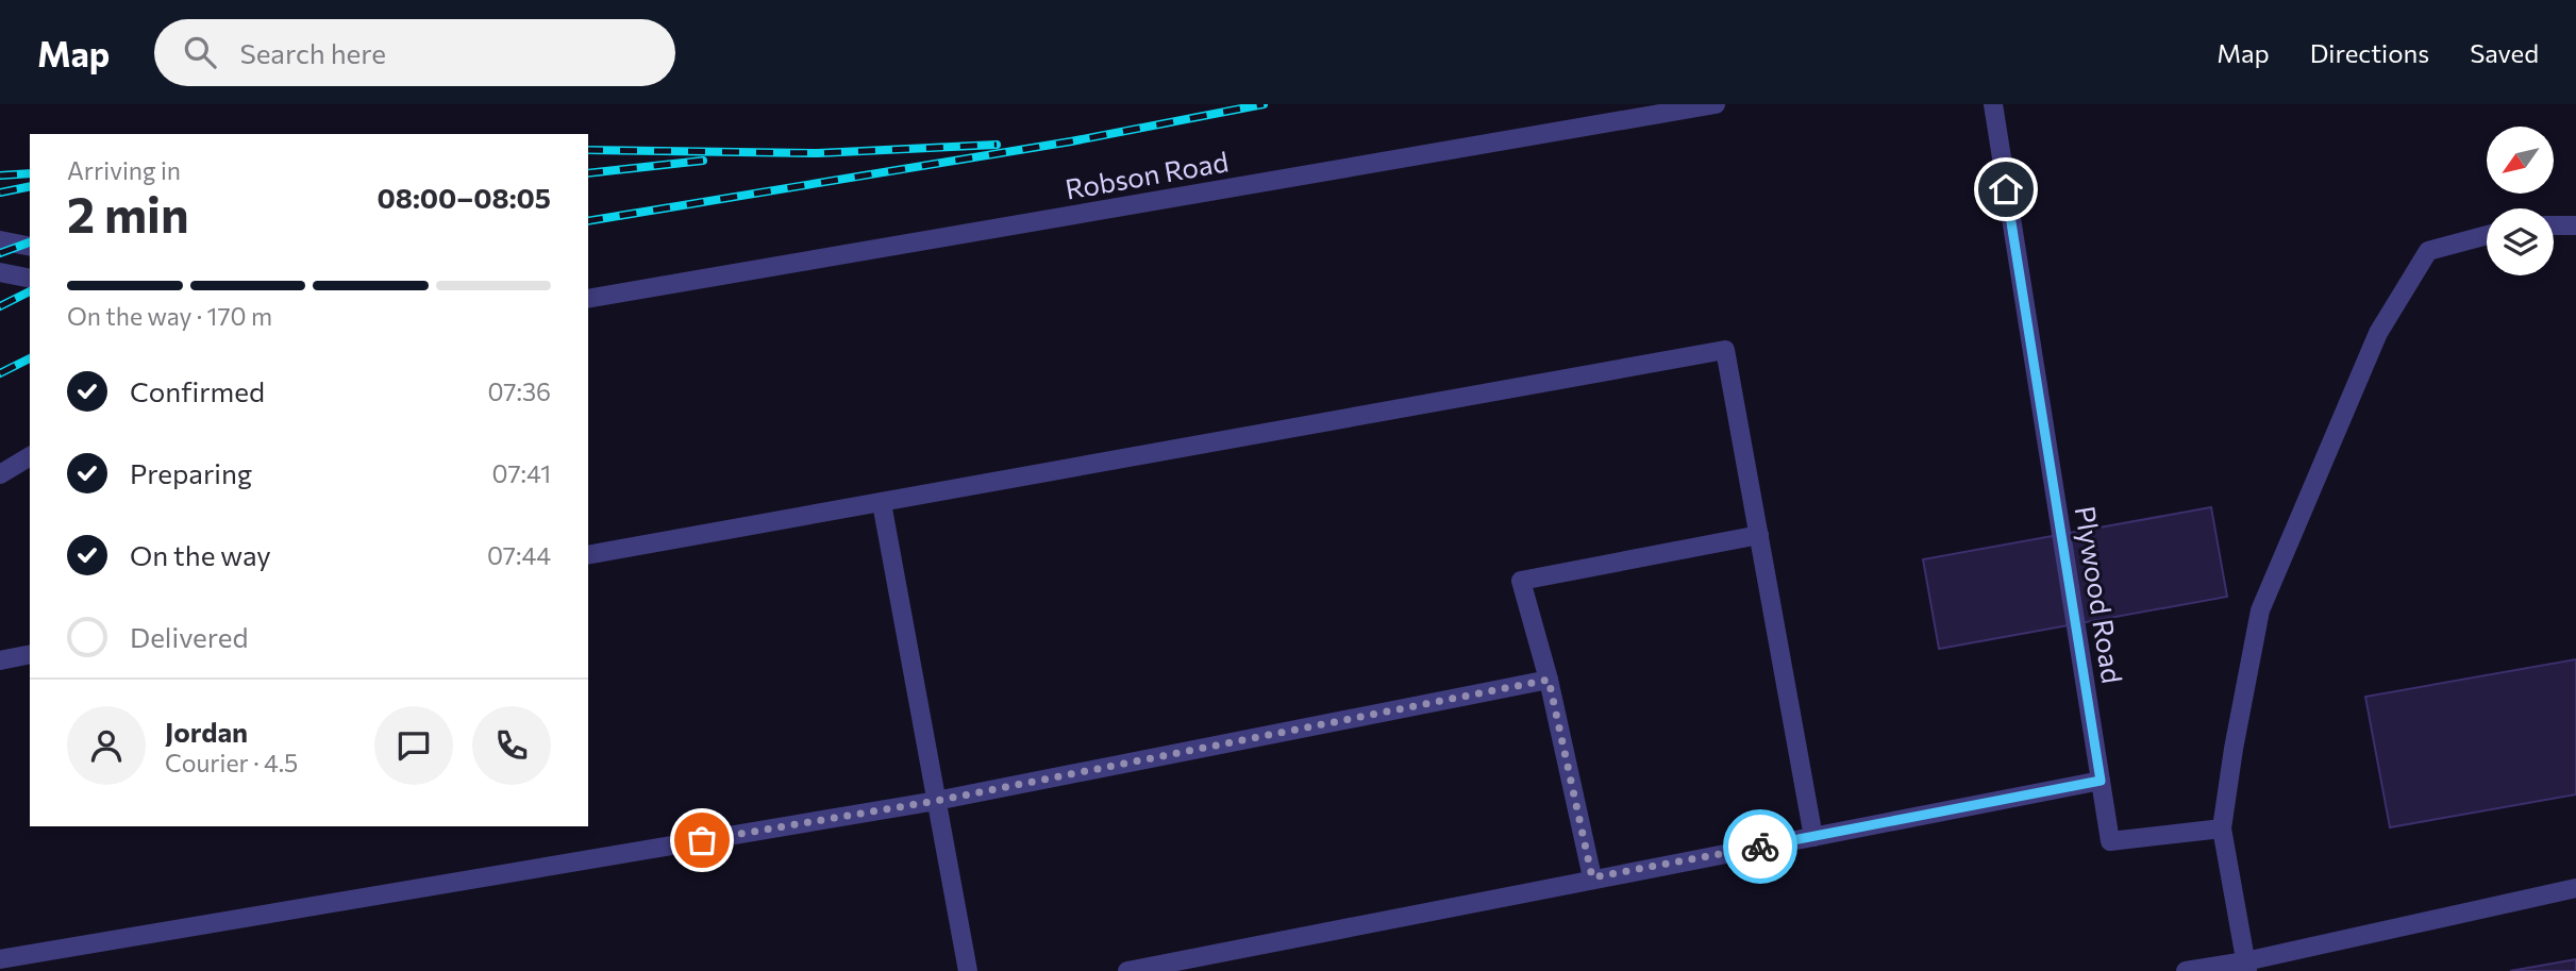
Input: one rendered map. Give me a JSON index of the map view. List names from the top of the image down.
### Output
{
  "streets": {
    "street": ["Robson Road", "Plywood Road"]
  },
  "north": "bottom left",
  "page": {
    "header": "Map",
    "search": "Search here",
    "nav": ["Map", "Directions", "Saved"],
    "heading": ["2 min", "Arriving in", "08:00–08:05"],
    "panel": ["Jordan", "Courier · 4.5"],
    "bar": "On the way · 170 m",
    "list": [
      ["Confirmed", "07:36"],
      ["Preparing", "07:41"],
      ["On the way", "07:44"],
      "Delivered"
    ]
  }
}
